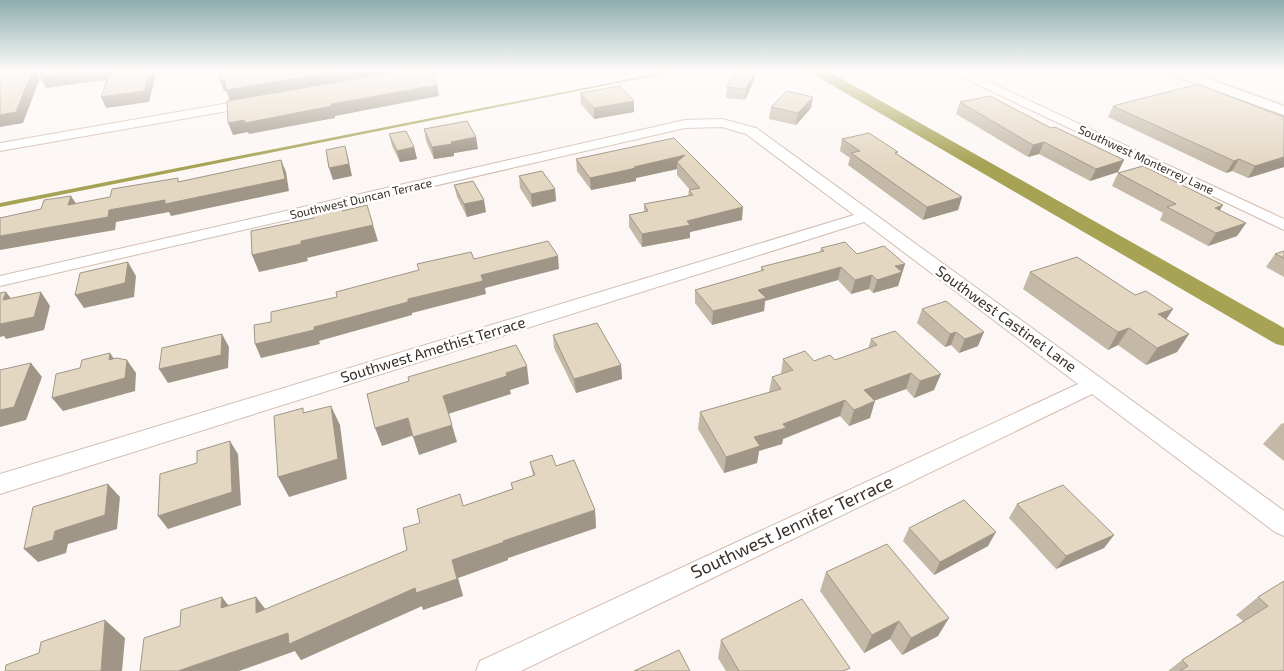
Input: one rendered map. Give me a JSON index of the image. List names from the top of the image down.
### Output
{
  "streets": {
    "street": [
      "Southwest Monterrey Lane",
      "Southwest Duncan Terrace",
      "Southwest Castinet Lane",
      "Southwest Amethist Terrace",
      "Southwest Jennifer Terrace"
    ]
  },
  "crossings": [
    ["Southwest Duncan Terrace", "Southwest Castinet Lane"],
    ["Southwest Castinet Lane", "Southwest Amethist Terrace"],
    ["Southwest Castinet Lane", "Southwest Jennifer Terrace"]
  ]
}
